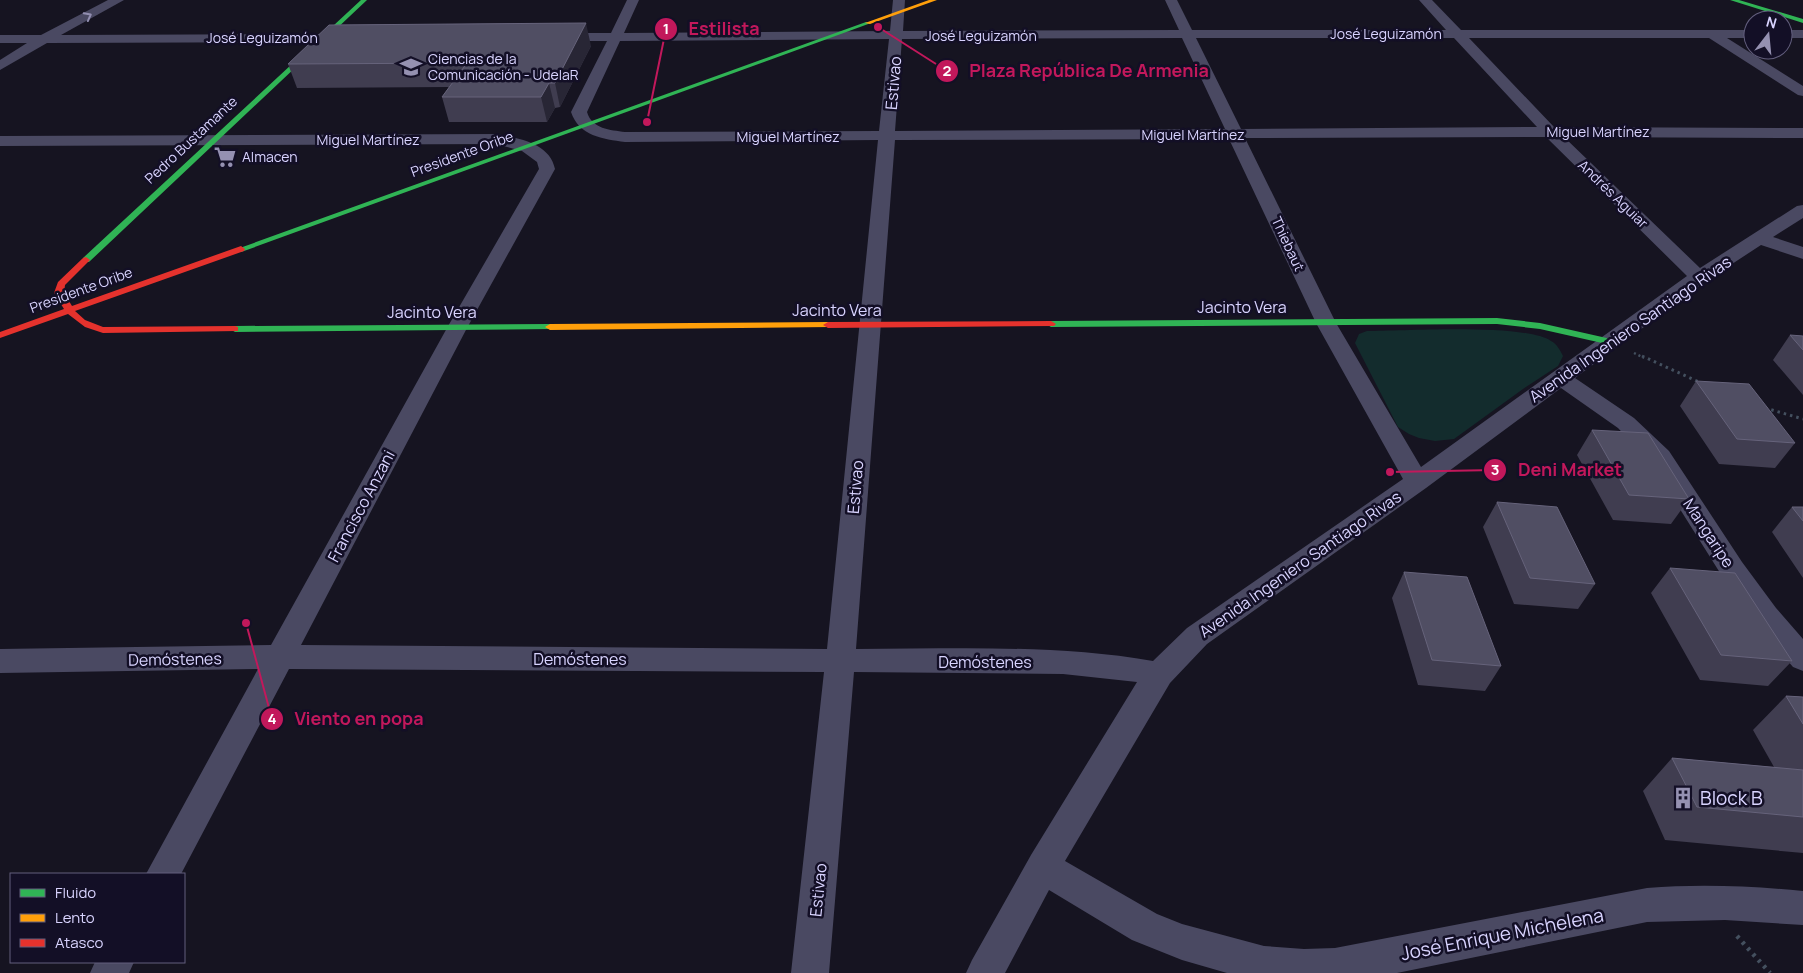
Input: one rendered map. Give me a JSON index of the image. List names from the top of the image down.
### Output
{
  "streets": {
    "street": [
      "José Leguizamón",
      "Estivao",
      "Miguel Martínez",
      "Pedro Bustamante",
      "Presidente Oribe",
      "Andrés Aguiar",
      "Thiebaut",
      "Jacinto Vera",
      "Avenida Ingeniero Santiago Rivas",
      "Francisco Anzani",
      "Mangaripe",
      "Demóstenes",
      "José Enrique Michelena"
    ]
  },
  "crossings": [
    ["José Leguizamón", "Estivao"],
    ["José Leguizamón", "Pedro Bustamante"],
    ["José Leguizamón", "Presidente Oribe"],
    ["José Leguizamón", "Andrés Aguiar"],
    ["José Leguizamón", "Thiebaut"],
    ["Estivao", "Miguel Martínez"],
    ["Estivao", "Presidente Oribe"],
    ["Estivao", "Jacinto Vera"],
    ["Estivao", "Demóstenes"],
    ["Miguel Martínez", "Pedro Bustamante"],
    ["Miguel Martínez", "Presidente Oribe"],
    ["Miguel Martínez", "Andrés Aguiar"],
    ["Miguel Martínez", "Thiebaut"],
    ["Miguel Martínez", "Francisco Anzani"],
    ["Pedro Bustamante", "Presidente Oribe"],
    ["Pedro Bustamante", "Jacinto Vera"],
    ["Presidente Oribe", "Jacinto Vera"],
    ["Presidente Oribe", "Francisco Anzani"],
    ["Andrés Aguiar", "Avenida Ingeniero Santiago Rivas"],
    ["Thiebaut", "Jacinto Vera"],
    ["Thiebaut", "Avenida Ingeniero Santiago Rivas"],
    ["Jacinto Vera", "Avenida Ingeniero Santiago Rivas"],
    ["Jacinto Vera", "Francisco Anzani"],
    ["Avenida Ingeniero Santiago Rivas", "Mangaripe"],
    ["Avenida Ingeniero Santiago Rivas", "Demóstenes"],
    ["Avenida Ingeniero Santiago Rivas", "José Enrique Michelena"],
    ["Francisco Anzani", "Demóstenes"]
  ],
  "places": {
    "other": [
      "Plaza República De Armenia",
      "Estilista",
      "Deni Market",
      "Viento en popa"
    ],
    "school or university": ["Ciencias de la Comunicación - UdelaR"],
    "supermarket": ["Almacen"],
    "building": ["Block B"]
  },
  "legend": ["Fluido", "Lento", "Atasco"],
  "north": "top"
}
